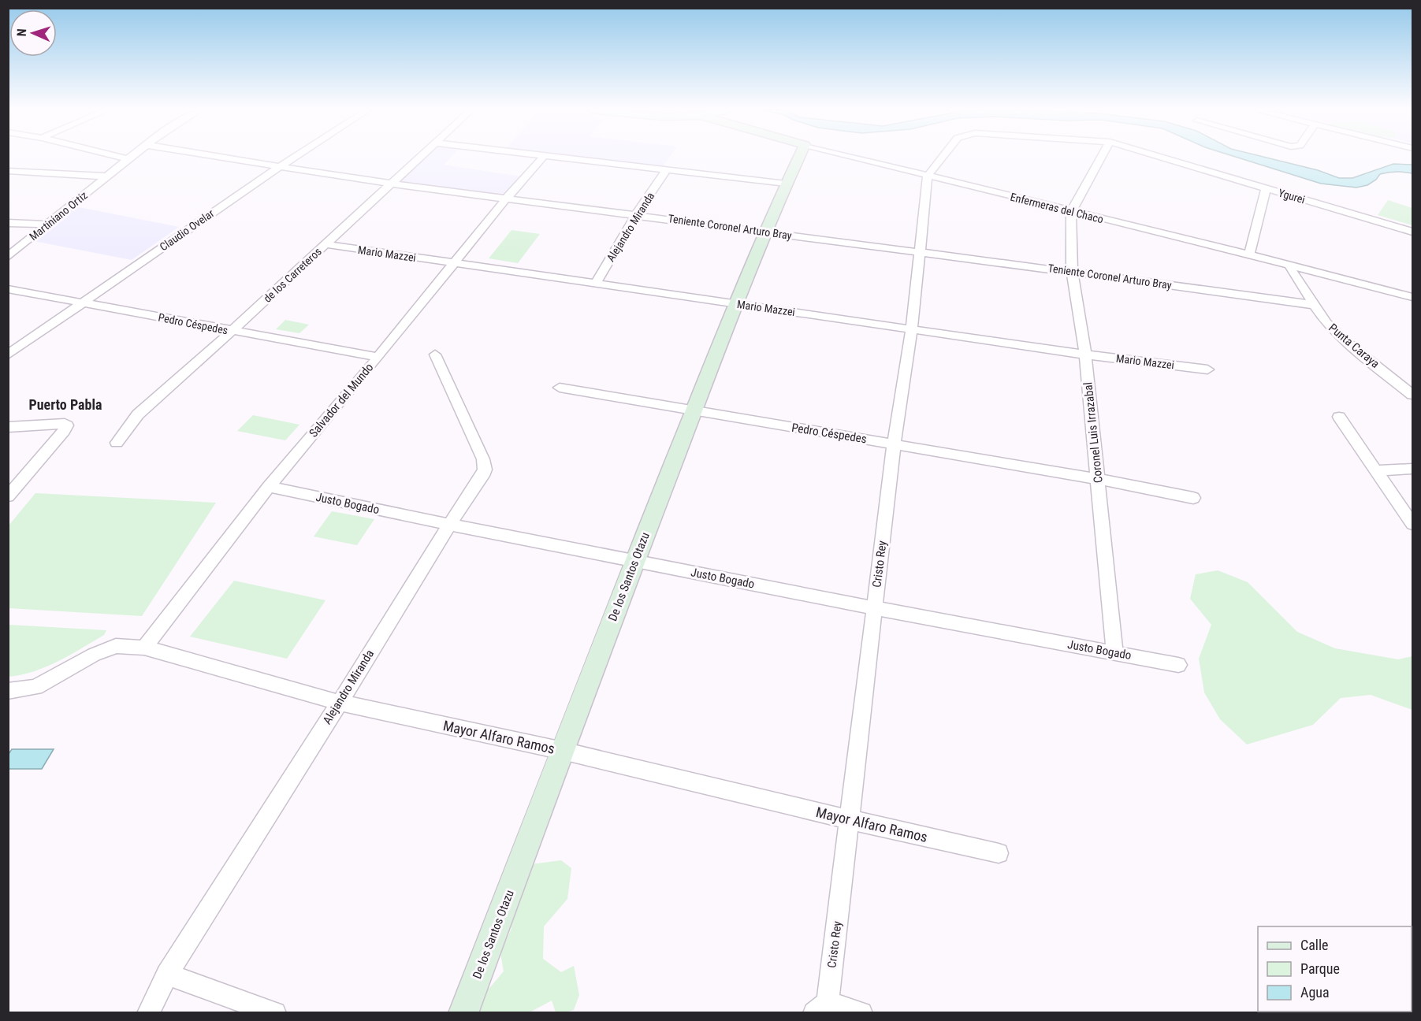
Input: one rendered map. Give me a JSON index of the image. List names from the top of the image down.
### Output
{
  "streets": {
    "street": [
      "Ygurei",
      "Enfermeras del Chaco",
      "Martiniano Ortiz",
      "Alejandro Miranda",
      "Teniente Coronel Arturo Bray",
      "Claudio Ovelar",
      "Mario Mazzei",
      "de los Carreteros",
      "Pedro Céspedes",
      "Punta Caraya",
      "Salvador del Mundo",
      "Coronel Luis Irrazabal",
      "Justo Bogado",
      "Cristo Rey",
      "De los Santos Otazu",
      "Mayor Alfaro Ramos"
    ]
  },
  "crossings": [
    ["Ygurei", "Enfermeras del Chaco"],
    ["Ygurei", "Cristo Rey"],
    ["Enfermeras del Chaco", "Punta Caraya"],
    ["Enfermeras del Chaco", "Coronel Luis Irrazabal"],
    ["Enfermeras del Chaco", "Cristo Rey"],
    ["Alejandro Miranda", "Teniente Coronel Arturo Bray"],
    ["Alejandro Miranda", "Mario Mazzei"],
    ["Alejandro Miranda", "Justo Bogado"],
    ["Alejandro Miranda", "Mayor Alfaro Ramos"],
    ["Teniente Coronel Arturo Bray", "Claudio Ovelar"],
    ["Teniente Coronel Arturo Bray", "de los Carreteros"],
    ["Teniente Coronel Arturo Bray", "Punta Caraya"],
    ["Teniente Coronel Arturo Bray", "Salvador del Mundo"],
    ["Teniente Coronel Arturo Bray", "Coronel Luis Irrazabal"],
    ["Teniente Coronel Arturo Bray", "Cristo Rey"],
    ["Teniente Coronel Arturo Bray", "De los Santos Otazu"],
    ["Claudio Ovelar", "Pedro Céspedes"],
    ["Mario Mazzei", "de los Carreteros"],
    ["Mario Mazzei", "Salvador del Mundo"],
    ["Mario Mazzei", "Coronel Luis Irrazabal"],
    ["Mario Mazzei", "Cristo Rey"],
    ["Mario Mazzei", "De los Santos Otazu"],
    ["de los Carreteros", "Pedro Céspedes"],
    ["Pedro Céspedes", "Salvador del Mundo"],
    ["Pedro Céspedes", "Coronel Luis Irrazabal"],
    ["Pedro Céspedes", "Cristo Rey"],
    ["Pedro Céspedes", "De los Santos Otazu"],
    ["Salvador del Mundo", "Justo Bogado"],
    ["Salvador del Mundo", "Mayor Alfaro Ramos"],
    ["Coronel Luis Irrazabal", "Justo Bogado"],
    ["Justo Bogado", "Cristo Rey"],
    ["Justo Bogado", "De los Santos Otazu"],
    ["Cristo Rey", "Mayor Alfaro Ramos"],
    ["De los Santos Otazu", "Mayor Alfaro Ramos"]
  ],
  "districts": ["Puerto Pabla"],
  "legend": ["Calle", "Parque", "Agua"],
  "north": "left"
}
